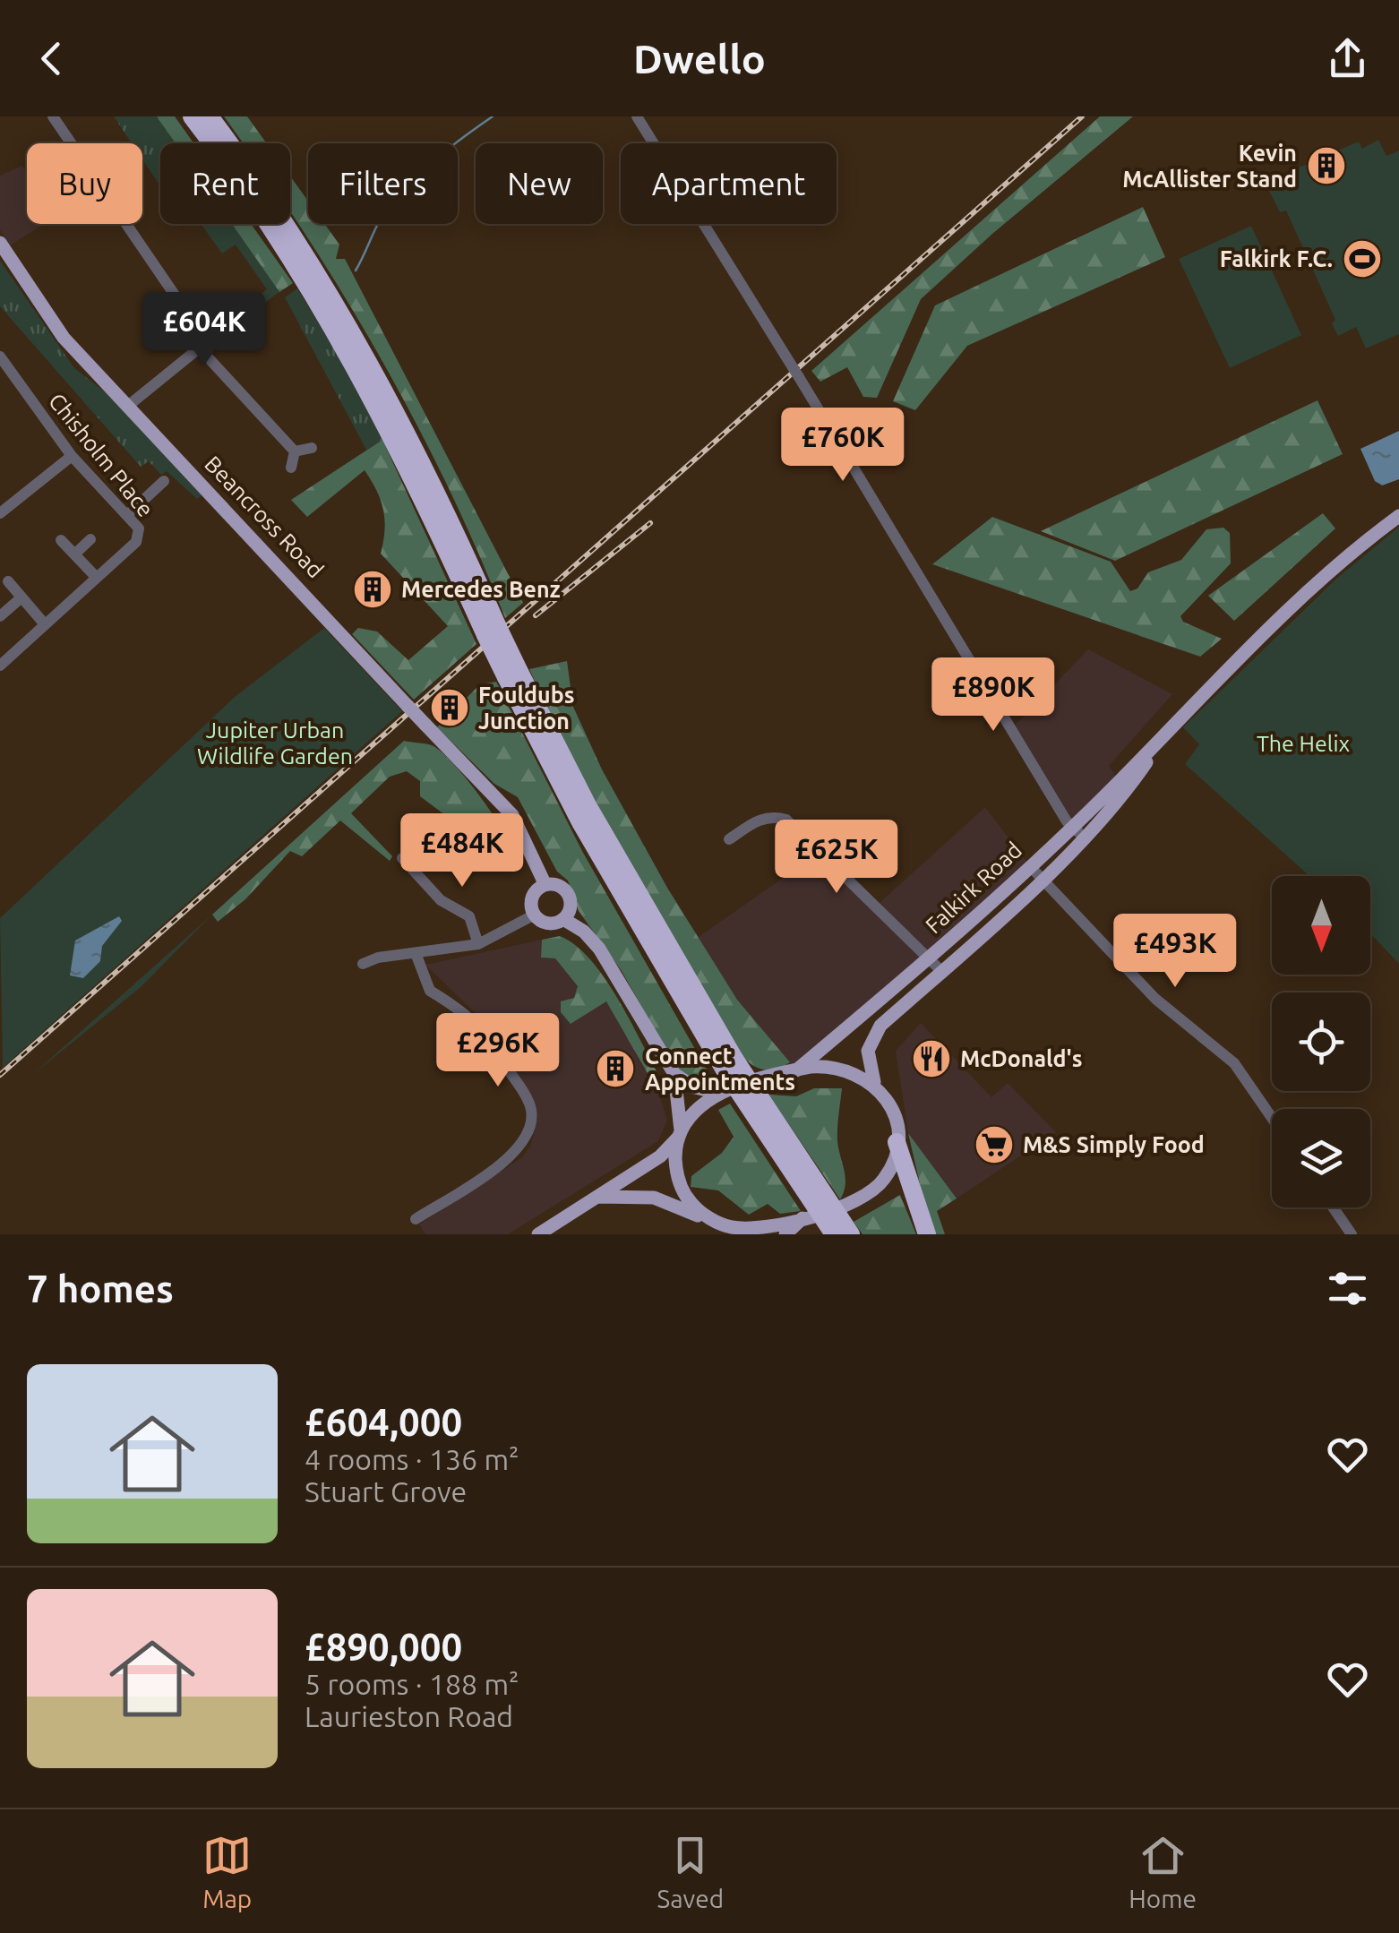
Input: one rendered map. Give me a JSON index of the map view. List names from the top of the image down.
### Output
{
  "streets": {
    "main road": ["Beancross Road", "Falkirk Road"],
    "street": ["Chisholm Place"]
  },
  "parks": ["Jupiter Urban Wildlife Garden", "The Helix"],
  "places": {
    "building": [
      "Kevin McAllister Stand",
      "Mercedes Benz",
      "Fouldubs Junction",
      "Connect Appointments"
    ],
    "sports": ["Falkirk F.C."],
    "restaurant": ["McDonald's"],
    "supermarket": ["M&S Simply Food"]
  },
  "north": "bottom",
  "page": {
    "header": "Dwello",
    "chip": [
      "Buy",
      "Rent",
      "Filters",
      "New",
      "Apartment"
    ],
    "price": [
      "£604K",
      "£760K",
      "£890K",
      "£484K",
      "£625K",
      "£493K",
      "£296K"
    ],
    "heading": "7 homes",
    "list": [
      {
        "name": "£604,000",
        "note": "4 rooms · 136 m² · Stuart Grove"
      },
      {
        "name": "£890,000",
        "note": "5 rooms · 188 m² · Laurieston Road"
      }
    ],
    "tabs": ["Map", "Saved", "Home"]
  }
}
